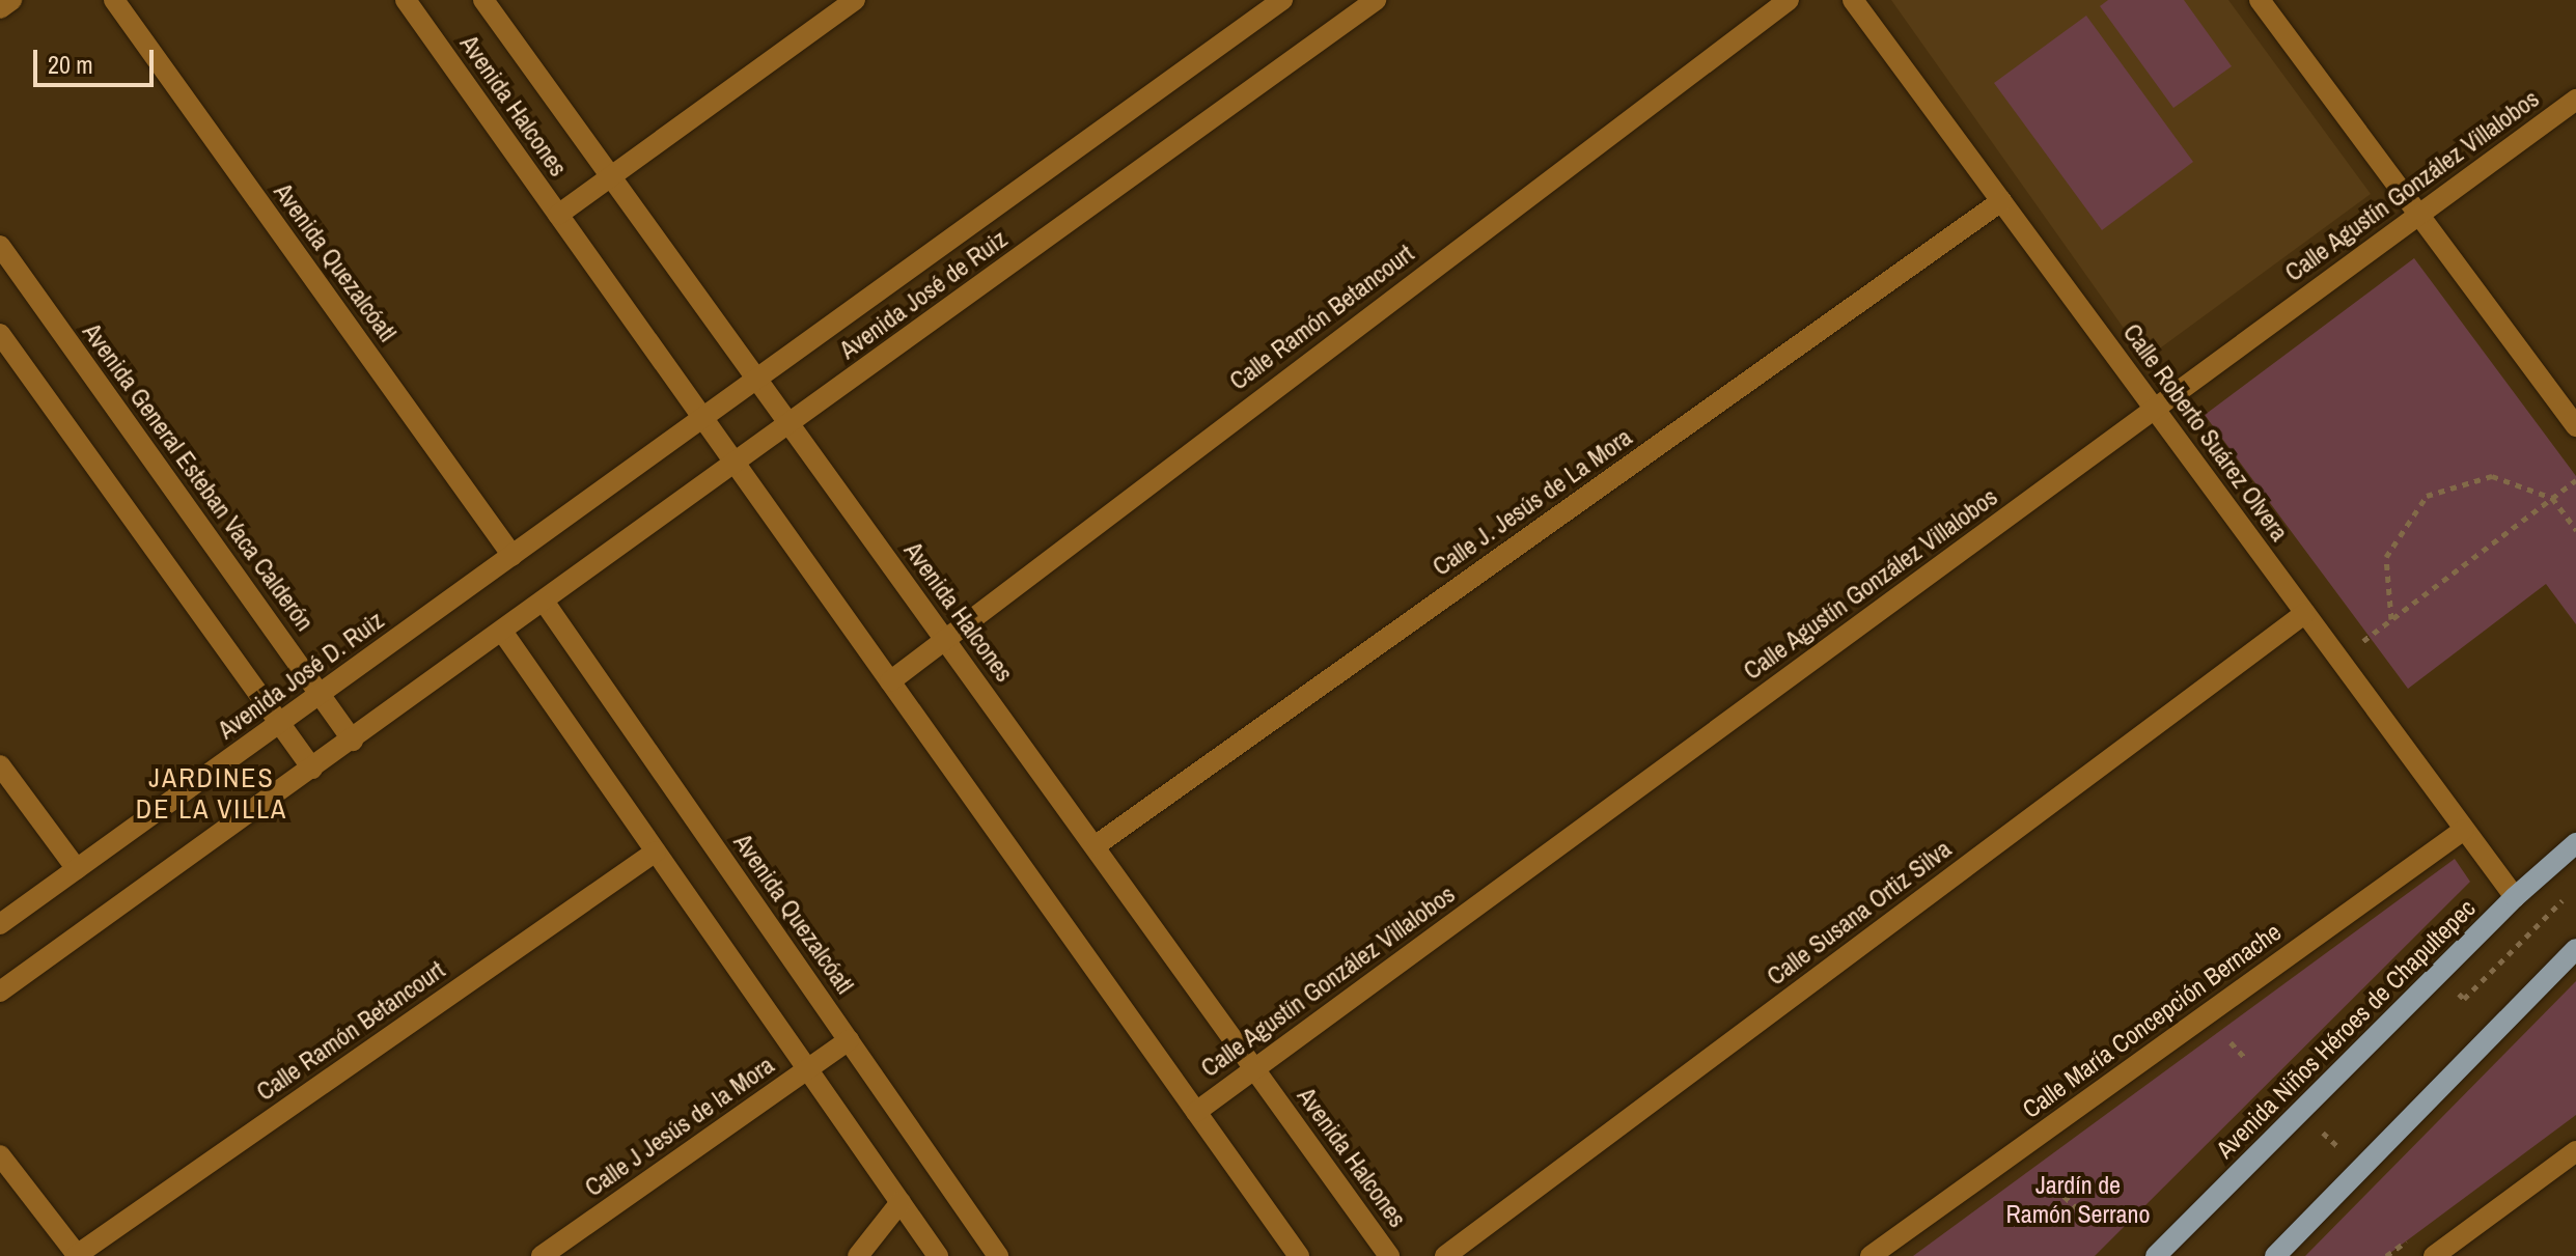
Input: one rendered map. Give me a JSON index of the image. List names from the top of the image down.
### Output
{
  "streets": {
    "main road": ["Avenida Niños Héroes de Chapultepec"],
    "street": [
      "Avenida Halcones",
      "Calle Agustín González Villalobos",
      "Avenida Quezalcóatl",
      "Avenida José de Ruiz",
      "Calle Ramón Betancourt",
      "Calle Roberto Suárez Olvera",
      "Avenida General Esteban Vaca Calderón",
      "Calle J. Jesús de La Mora",
      "Avenida José D. Ruiz",
      "Calle Susana Ortiz Silva",
      "Calle María Concepción Bernache",
      "Calle J Jesús de la Mora"
    ]
  },
  "crossings": [
    ["Avenida Halcones", "Calle Agustín González Villalobos"],
    ["Avenida Halcones", "Avenida José de Ruiz"],
    ["Avenida Halcones", "Calle Ramón Betancourt"],
    ["Avenida Halcones", "Calle J. Jesús de La Mora"],
    ["Calle Agustín González Villalobos", "Calle Roberto Suárez Olvera"],
    ["Avenida Quezalcóatl", "Avenida José de Ruiz"],
    ["Avenida Quezalcóatl", "Avenida José D. Ruiz"],
    ["Avenida Quezalcóatl", "Calle J Jesús de la Mora"],
    ["Avenida José de Ruiz", "Avenida José D. Ruiz"],
    ["Calle Roberto Suárez Olvera", "Calle J. Jesús de La Mora"],
    ["Calle Roberto Suárez Olvera", "Calle Susana Ortiz Silva"],
    ["Calle Roberto Suárez Olvera", "Calle María Concepción Bernache"],
    ["Calle Roberto Suárez Olvera", "Avenida Niños Héroes de Chapultepec"],
    ["Avenida General Esteban Vaca Calderón", "Avenida José D. Ruiz"]
  ],
  "districts": ["JARDINES DE LA VILLA"],
  "parks": ["Jardín de Ramón Serrano"],
  "scale_bar": "20 m"
}
